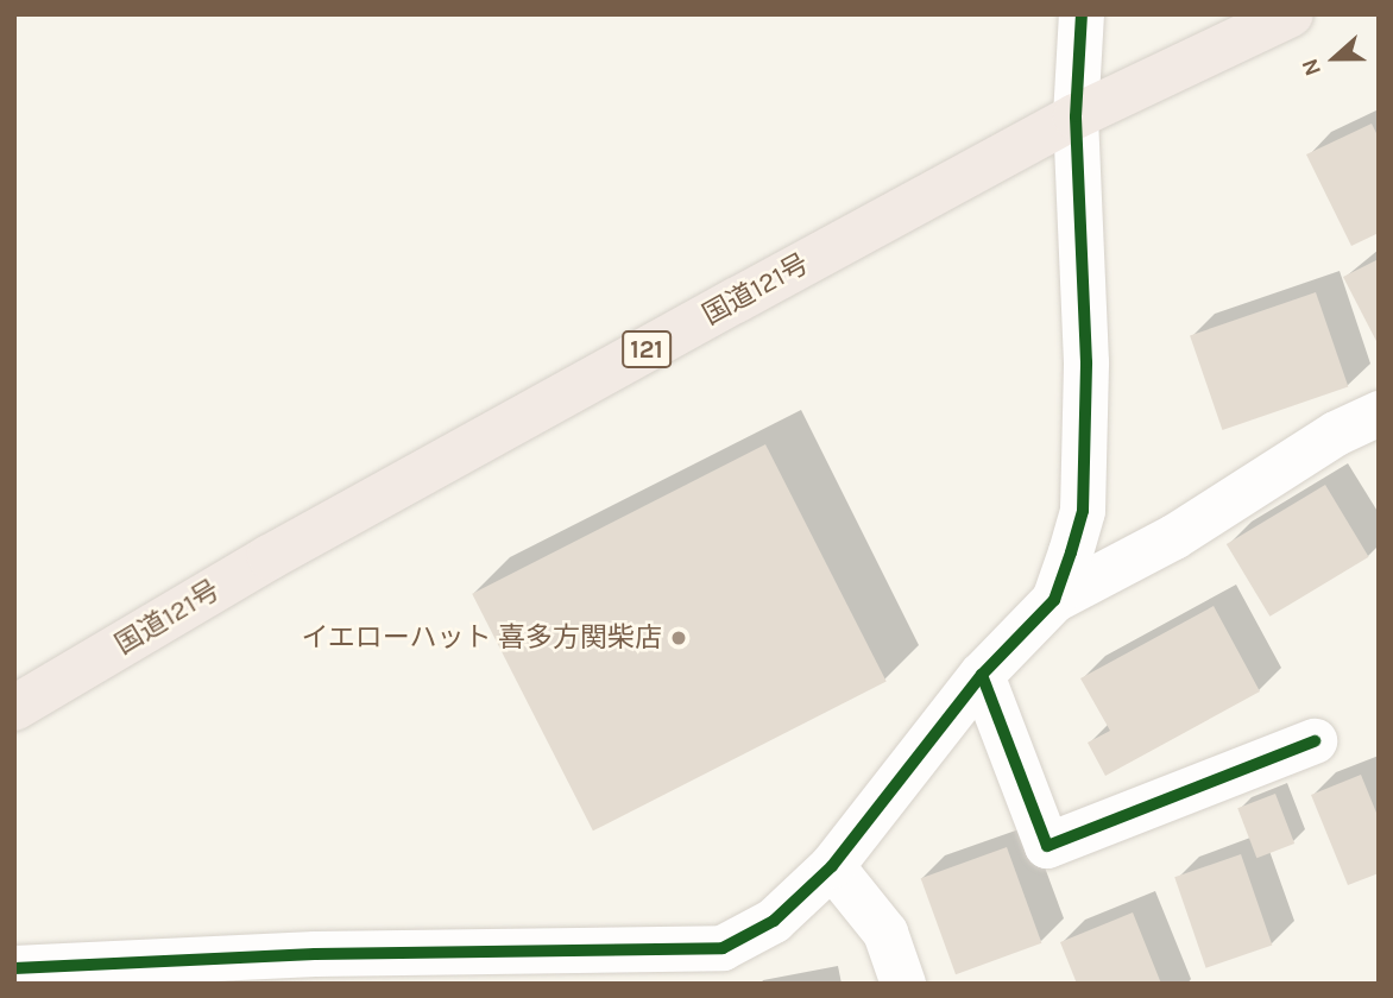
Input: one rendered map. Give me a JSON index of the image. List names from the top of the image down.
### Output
{
  "streets": {
    "highway": ["国道121号", "121"]
  },
  "places": ["イエローハット 喜多方関柴店"],
  "north": "left"
}
